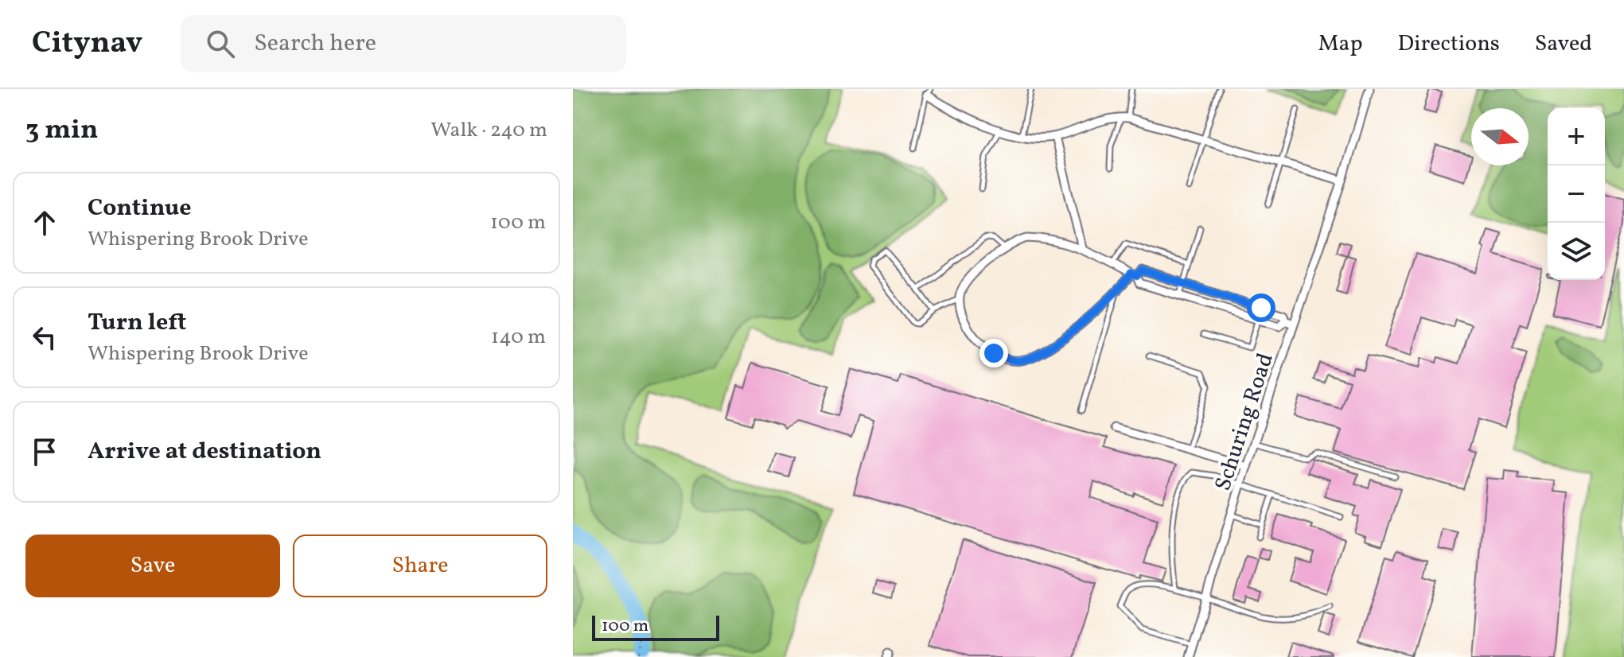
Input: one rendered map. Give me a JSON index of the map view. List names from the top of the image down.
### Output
{
  "streets": {
    "street": ["Schuring Road"]
  },
  "scale_bar": "100 m",
  "north": "right",
  "page": {
    "header": "Citynav",
    "search": "Search here",
    "nav": ["Map", "Directions", "Saved"],
    "heading": ["3 min", "Walk · 240 m"],
    "map_buttons": ["+", "−"],
    "list": [
      ["Continue", "Whispering Brook Drive", "100 m"],
      ["Turn left", "Whispering Brook Drive", "140 m"],
      "Arrive at destination"
    ],
    "buttons": ["Save", "Share"],
    "scale": "100 m"
  }
}
